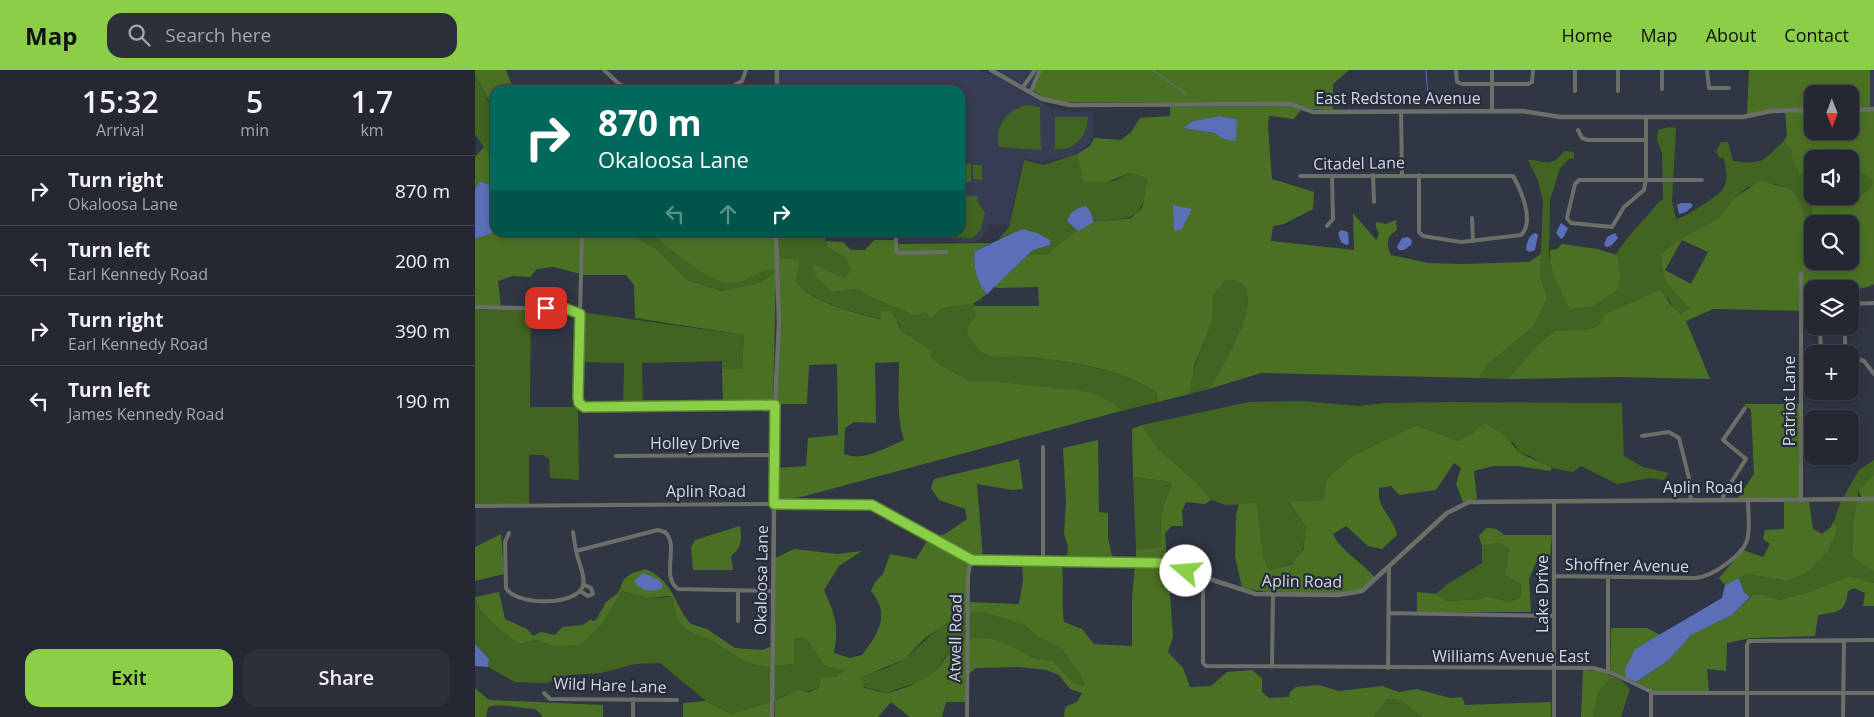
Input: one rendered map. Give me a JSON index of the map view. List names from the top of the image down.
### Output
{
  "streets": {
    "street": [
      "East Redstone Avenue",
      "Citadel Lane",
      "Patriot Lane",
      "Holley Drive",
      "Aplin Road",
      "Shoffner Avenue",
      "Okaloosa Lane",
      "Lake Drive",
      "Atwell Road",
      "Williams Avenue East",
      "Wild Hare Lane"
    ]
  },
  "crossings": [
    ["Patriot Lane", "Aplin Road"],
    ["Holley Drive", "Okaloosa Lane"],
    ["Aplin Road", "Shoffner Avenue"],
    ["Aplin Road", "Okaloosa Lane"],
    ["Aplin Road", "Lake Drive"],
    ["Aplin Road", "Atwell Road"],
    ["Aplin Road", "Williams Avenue East"],
    ["Shoffner Avenue", "Lake Drive"],
    ["Lake Drive", "Williams Avenue East"]
  ],
  "north": "bottom",
  "page": {
    "header": "Map",
    "search": "Search here",
    "nav": [
      "Home",
      "Map",
      "About",
      "Contact"
    ],
    "eta": [
      "15:32",
      "Arrival",
      "5",
      "min",
      "1.7",
      "km"
    ],
    "map_buttons": ["+", "−"],
    "turn": ["870 m", "Okaloosa Lane"],
    "list": [
      {
        "name": "Turn right",
        "note": "Okaloosa Lane",
        "value": "870 m"
      },
      {
        "name": "Turn left",
        "note": "Earl Kennedy Road",
        "value": "200 m"
      },
      {
        "name": "Turn right",
        "note": "Earl Kennedy Road",
        "value": "390 m"
      },
      {
        "name": "Turn left",
        "note": "James Kennedy Road",
        "value": "190 m"
      }
    ],
    "buttons": ["Exit", "Share"]
  }
}
